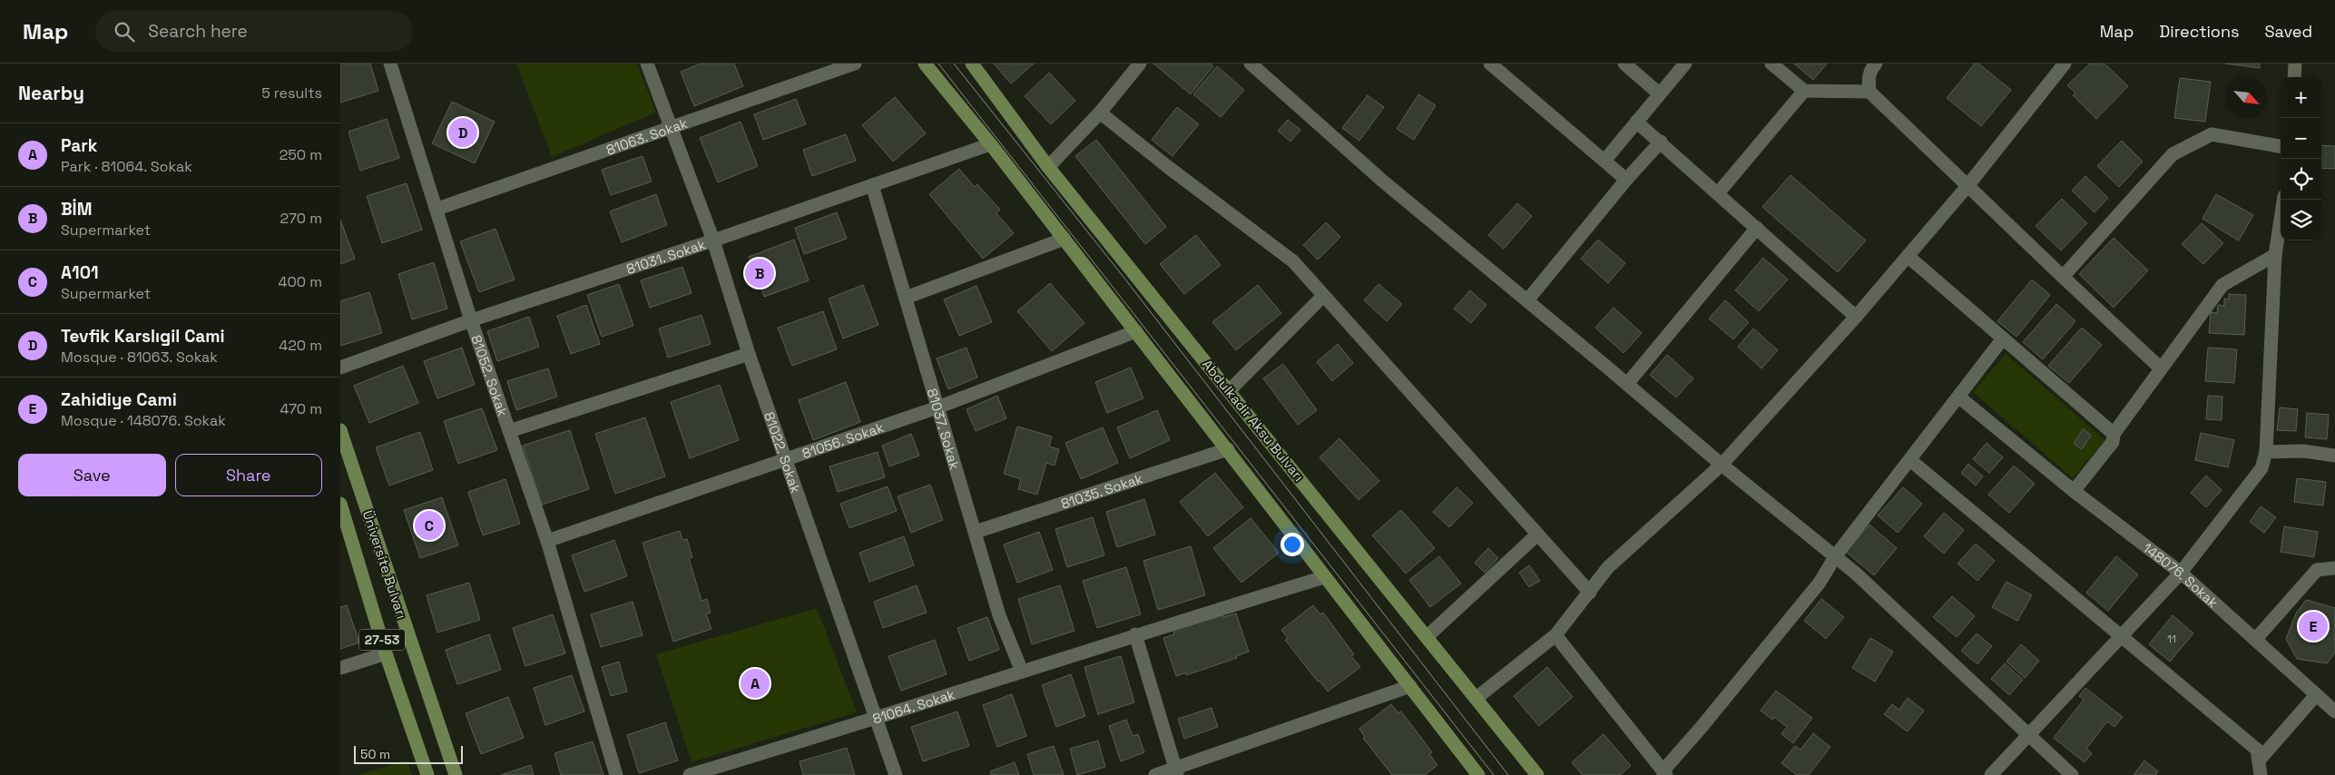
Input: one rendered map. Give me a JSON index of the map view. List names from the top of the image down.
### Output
{
  "streets": {
    "main road": ["Abdulkadir Aksu Bulvarı", "Üniversite Bulvarı", "27-53"],
    "street": [
      "81063. Sokak",
      "81031. Sokak",
      "81052. Sokak",
      "81037. Sokak",
      "81056. Sokak",
      "81022. Sokak",
      "81035. Sokak",
      "148076. Sokak",
      "81064. Sokak"
    ]
  },
  "crossings": [
    ["81063. Sokak", "81052. Sokak"],
    ["81063. Sokak", "81022. Sokak"],
    ["81031. Sokak", "81052. Sokak"],
    ["81031. Sokak", "81037. Sokak"],
    ["81031. Sokak", "81022. Sokak"],
    ["81052. Sokak", "81056. Sokak"],
    ["81037. Sokak", "81056. Sokak"],
    ["81037. Sokak", "81035. Sokak"],
    ["81037. Sokak", "81064. Sokak"],
    ["81056. Sokak", "81022. Sokak"],
    ["81022. Sokak", "81064. Sokak"]
  ],
  "house_numbers": ["11"],
  "scale_bar": "50 m",
  "north": "bottom right",
  "page": {
    "header": "Map",
    "search": "Search here",
    "nav": ["Map", "Directions", "Saved"],
    "heading": ["Nearby", "5 results"],
    "map_buttons": ["+", "−"],
    "pins": [
      "D",
      "B",
      "C",
      "E",
      "A"
    ],
    "list": [
      {
        "mark": "A",
        "name": "Park",
        "note": "Park · 81064. Sokak",
        "value": "250 m"
      },
      {
        "mark": "B",
        "name": "BİM",
        "note": "Supermarket",
        "value": "270 m"
      },
      {
        "mark": "C",
        "name": "A101",
        "note": "Supermarket",
        "value": "400 m"
      },
      {
        "mark": "D",
        "name": "Tevfik Karslıgil Cami",
        "note": "Mosque · 81063. Sokak",
        "value": "420 m"
      },
      {
        "mark": "E",
        "name": "Zahidiye Cami",
        "note": "Mosque · 148076. Sokak",
        "value": "470 m"
      }
    ],
    "buttons": ["Save", "Share"],
    "scale": "50 m"
  }
}
